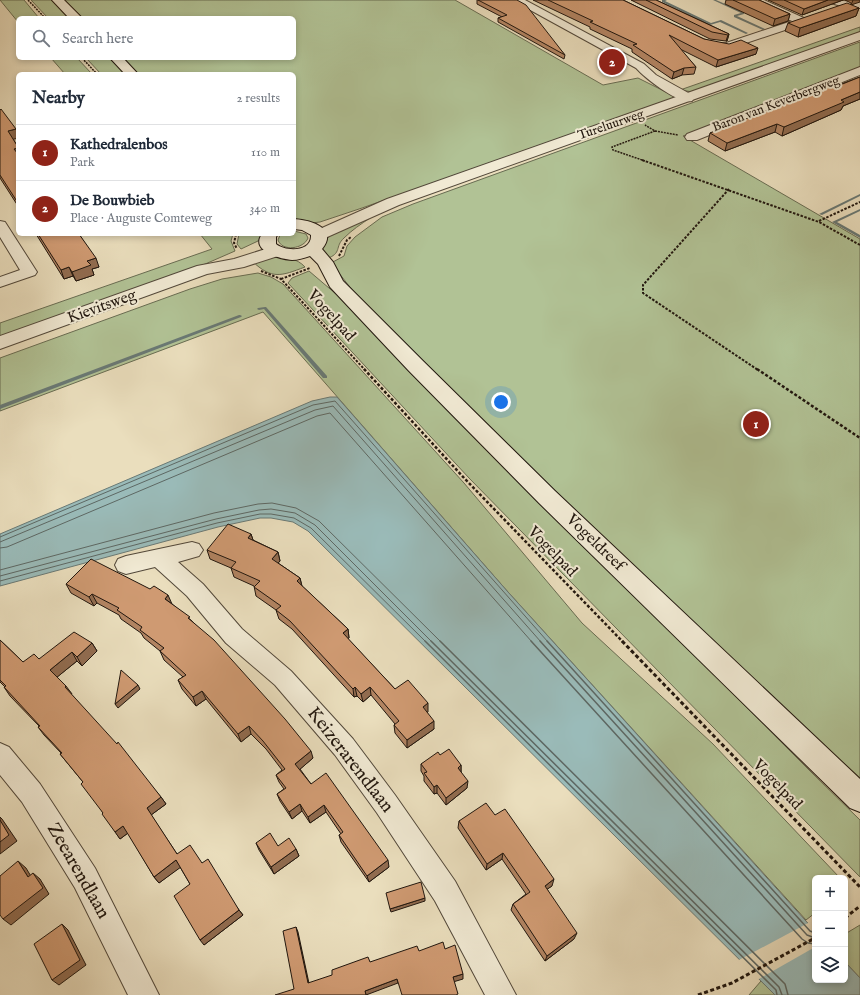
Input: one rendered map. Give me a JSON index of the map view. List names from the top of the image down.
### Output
{
  "streets": {
    "street": [
      "Baron van Keverbergweg",
      "Tureluurweg",
      "Kievitsweg",
      "Vogeldreef",
      "Keizerarendlaan",
      "Zeearendlaan"
    ],
    "path": ["Vogelpad"]
  },
  "crossings": [
    ["Tureluurweg", "Vogeldreef"],
    ["Kievitsweg", "Vogelpad"]
  ],
  "page": {
    "search": "Search here",
    "pins": ["2", "1"],
    "heading": ["Nearby", "2 results"],
    "list": [
      {
        "mark": "1",
        "name": "Kathedralenbos",
        "note": "Park",
        "value": "110 m"
      },
      {
        "mark": "2",
        "name": "De Bouwbieb",
        "note": "Place · Auguste Comteweg",
        "value": "340 m"
      }
    ],
    "map_buttons": ["+", "−"]
  }
}
